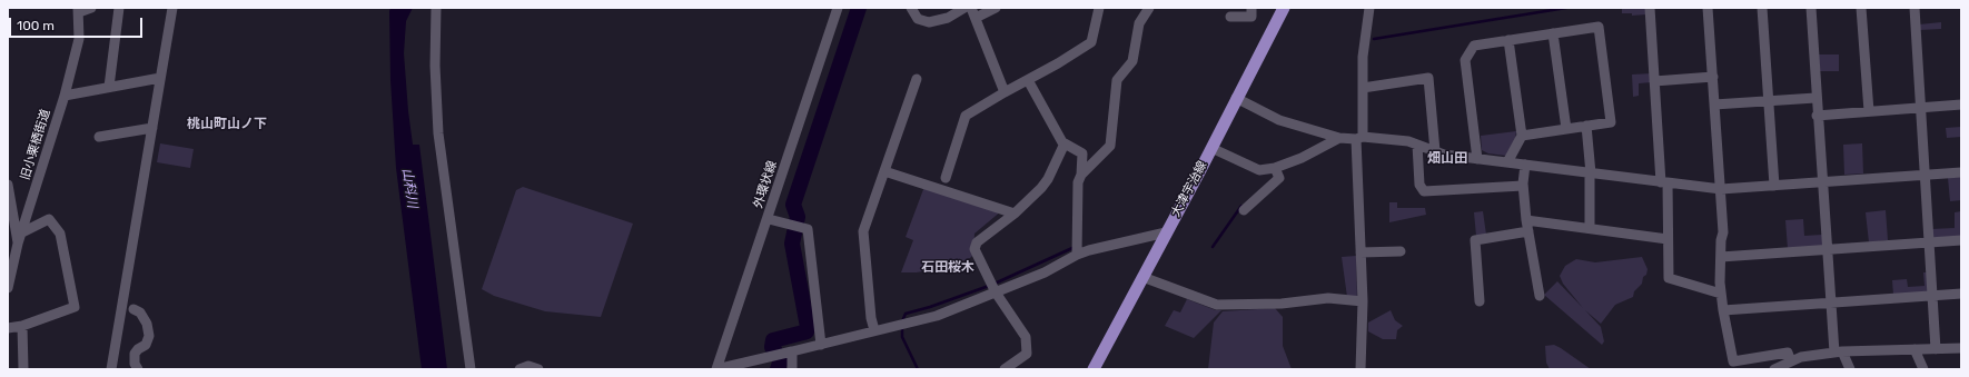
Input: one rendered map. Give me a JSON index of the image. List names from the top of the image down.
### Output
{
  "streets": {
    "main road": ["大津宇治線"],
    "street": ["旧小栗栖街道", "外環状線"]
  },
  "districts": ["桃山町山ノ下", "畑山田", "石田桜木"],
  "water": ["山科川"],
  "scale_bar": "100 m"
}
